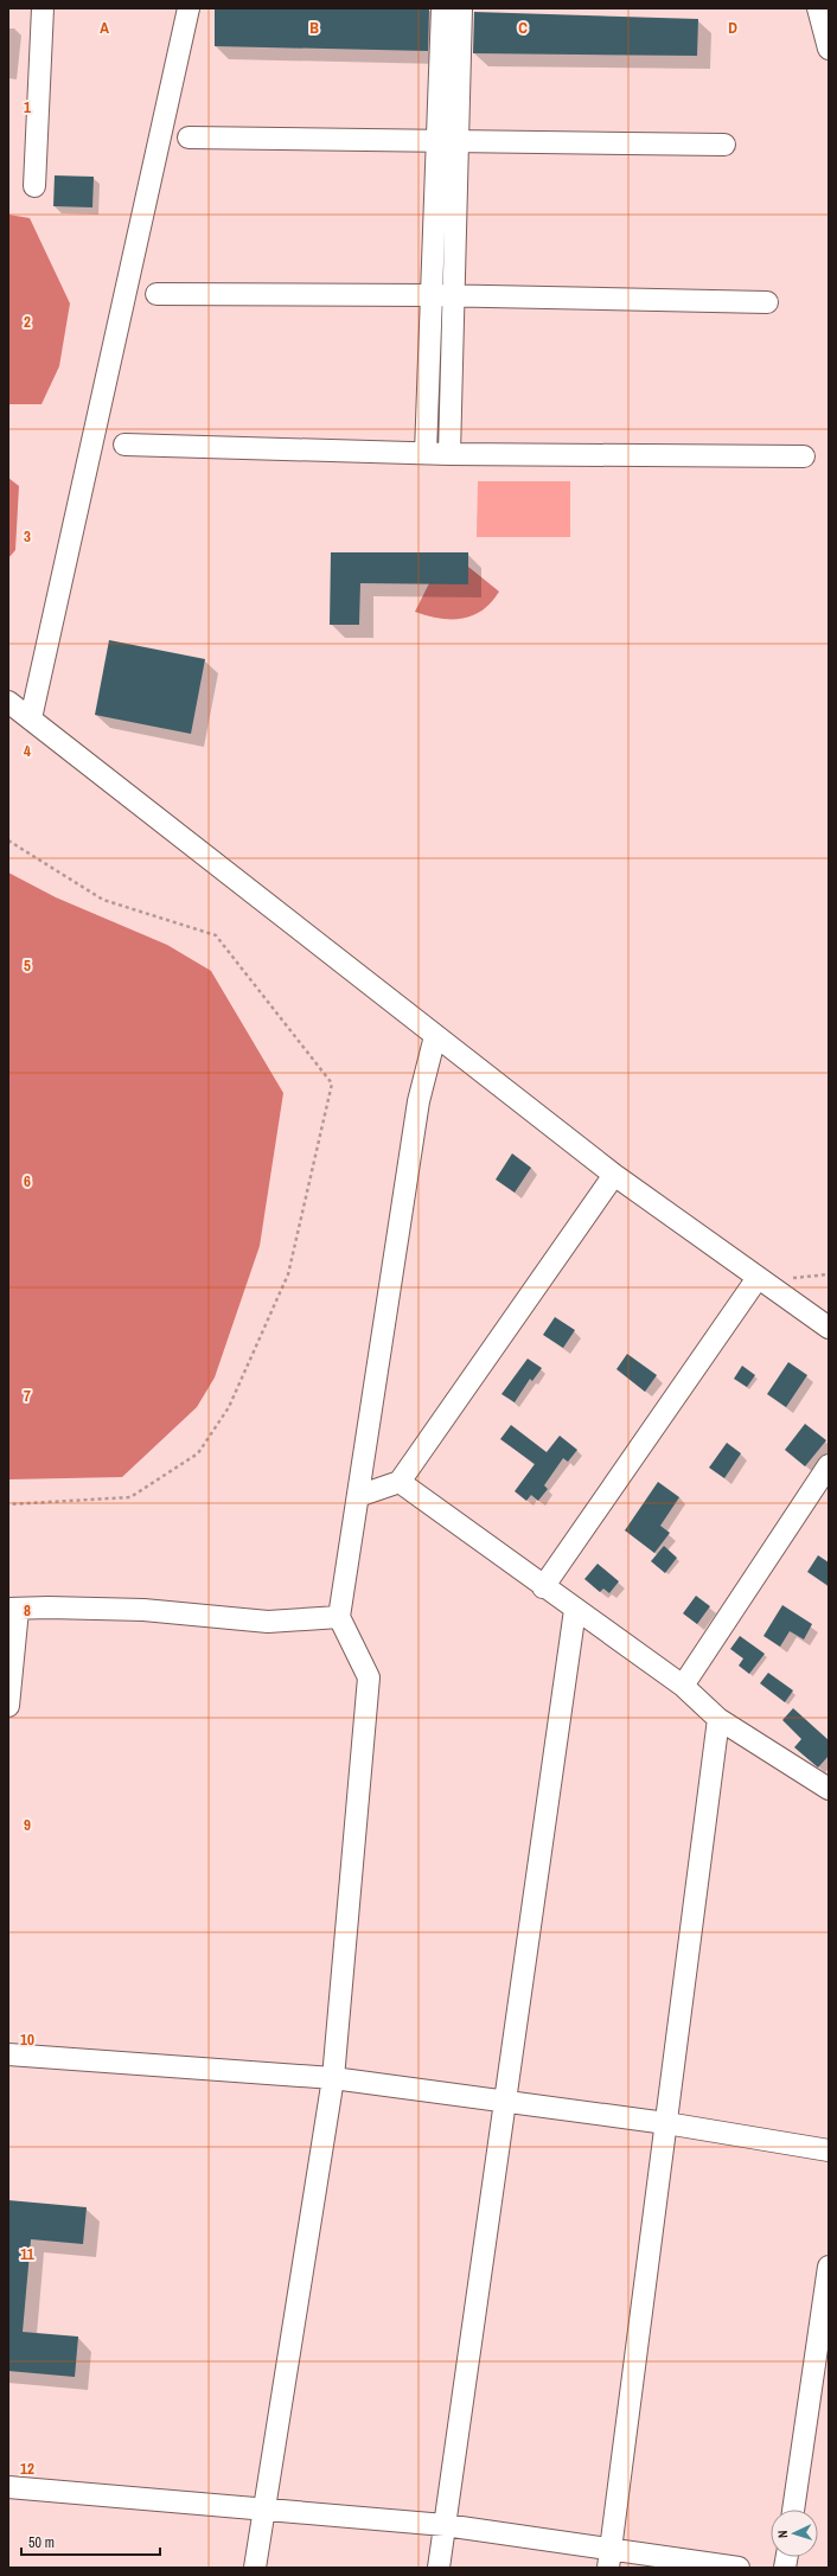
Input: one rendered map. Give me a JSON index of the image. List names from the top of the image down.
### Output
{
  "scale_bar": "50 m",
  "north": "left",
  "grid": {
    "columns": [
      "A",
      "B",
      "C",
      "D"
    ],
    "rows": [
      "1",
      "2",
      "3",
      "4",
      "5",
      "6",
      "7",
      "8",
      "9",
      "10",
      "11",
      "12"
    ]
  }
}
